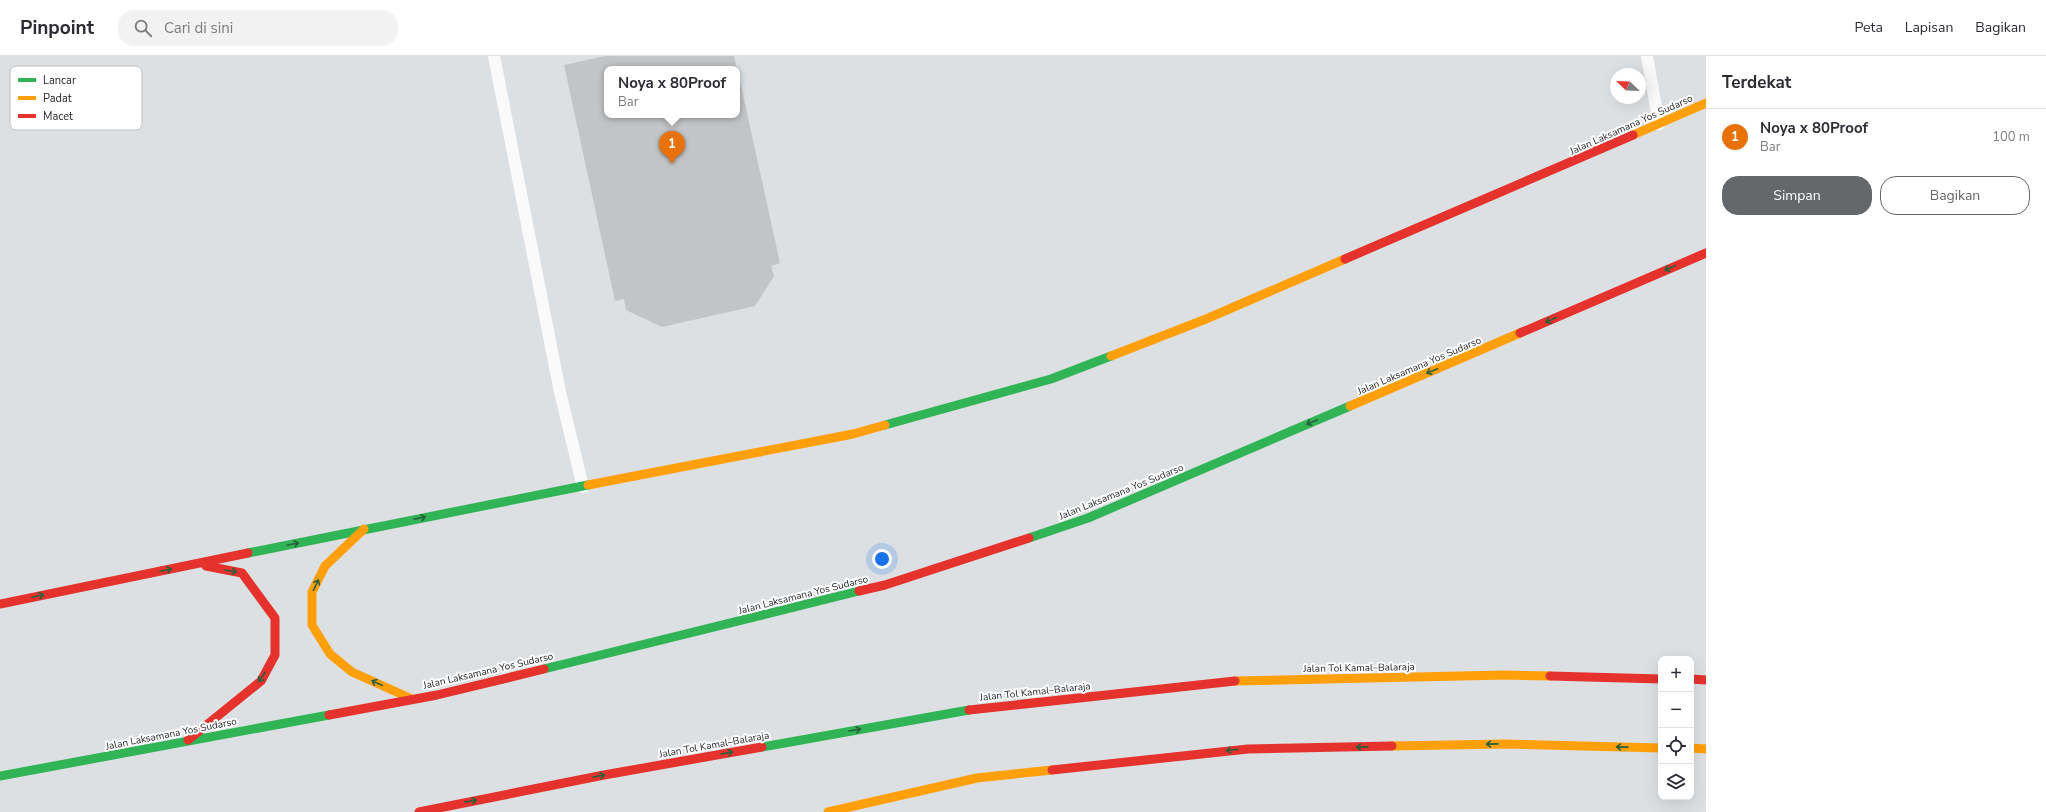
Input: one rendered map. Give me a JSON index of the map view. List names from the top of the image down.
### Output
{
  "streets": {
    "main road": ["Jalan Laksamana Yos Sudarso", "Jalan Tol Kamal–Balaraja"]
  },
  "legend": ["Lancar", "Padat", "Macet"],
  "north": "top left",
  "page": {
    "header": "Pinpoint",
    "search": "Cari di sini",
    "nav": ["Peta", "Lapisan", "Bagikan"],
    "heading": "Terdekat",
    "popup": ["Noya x 80Proof", "Bar"],
    "list": [
      {
        "mark": "1",
        "name": "Noya x 80Proof",
        "note": "Bar",
        "value": "100 m"
      }
    ],
    "pins": "1",
    "buttons": ["Simpan", "Bagikan"],
    "map_buttons": ["+", "−"]
  }
}
